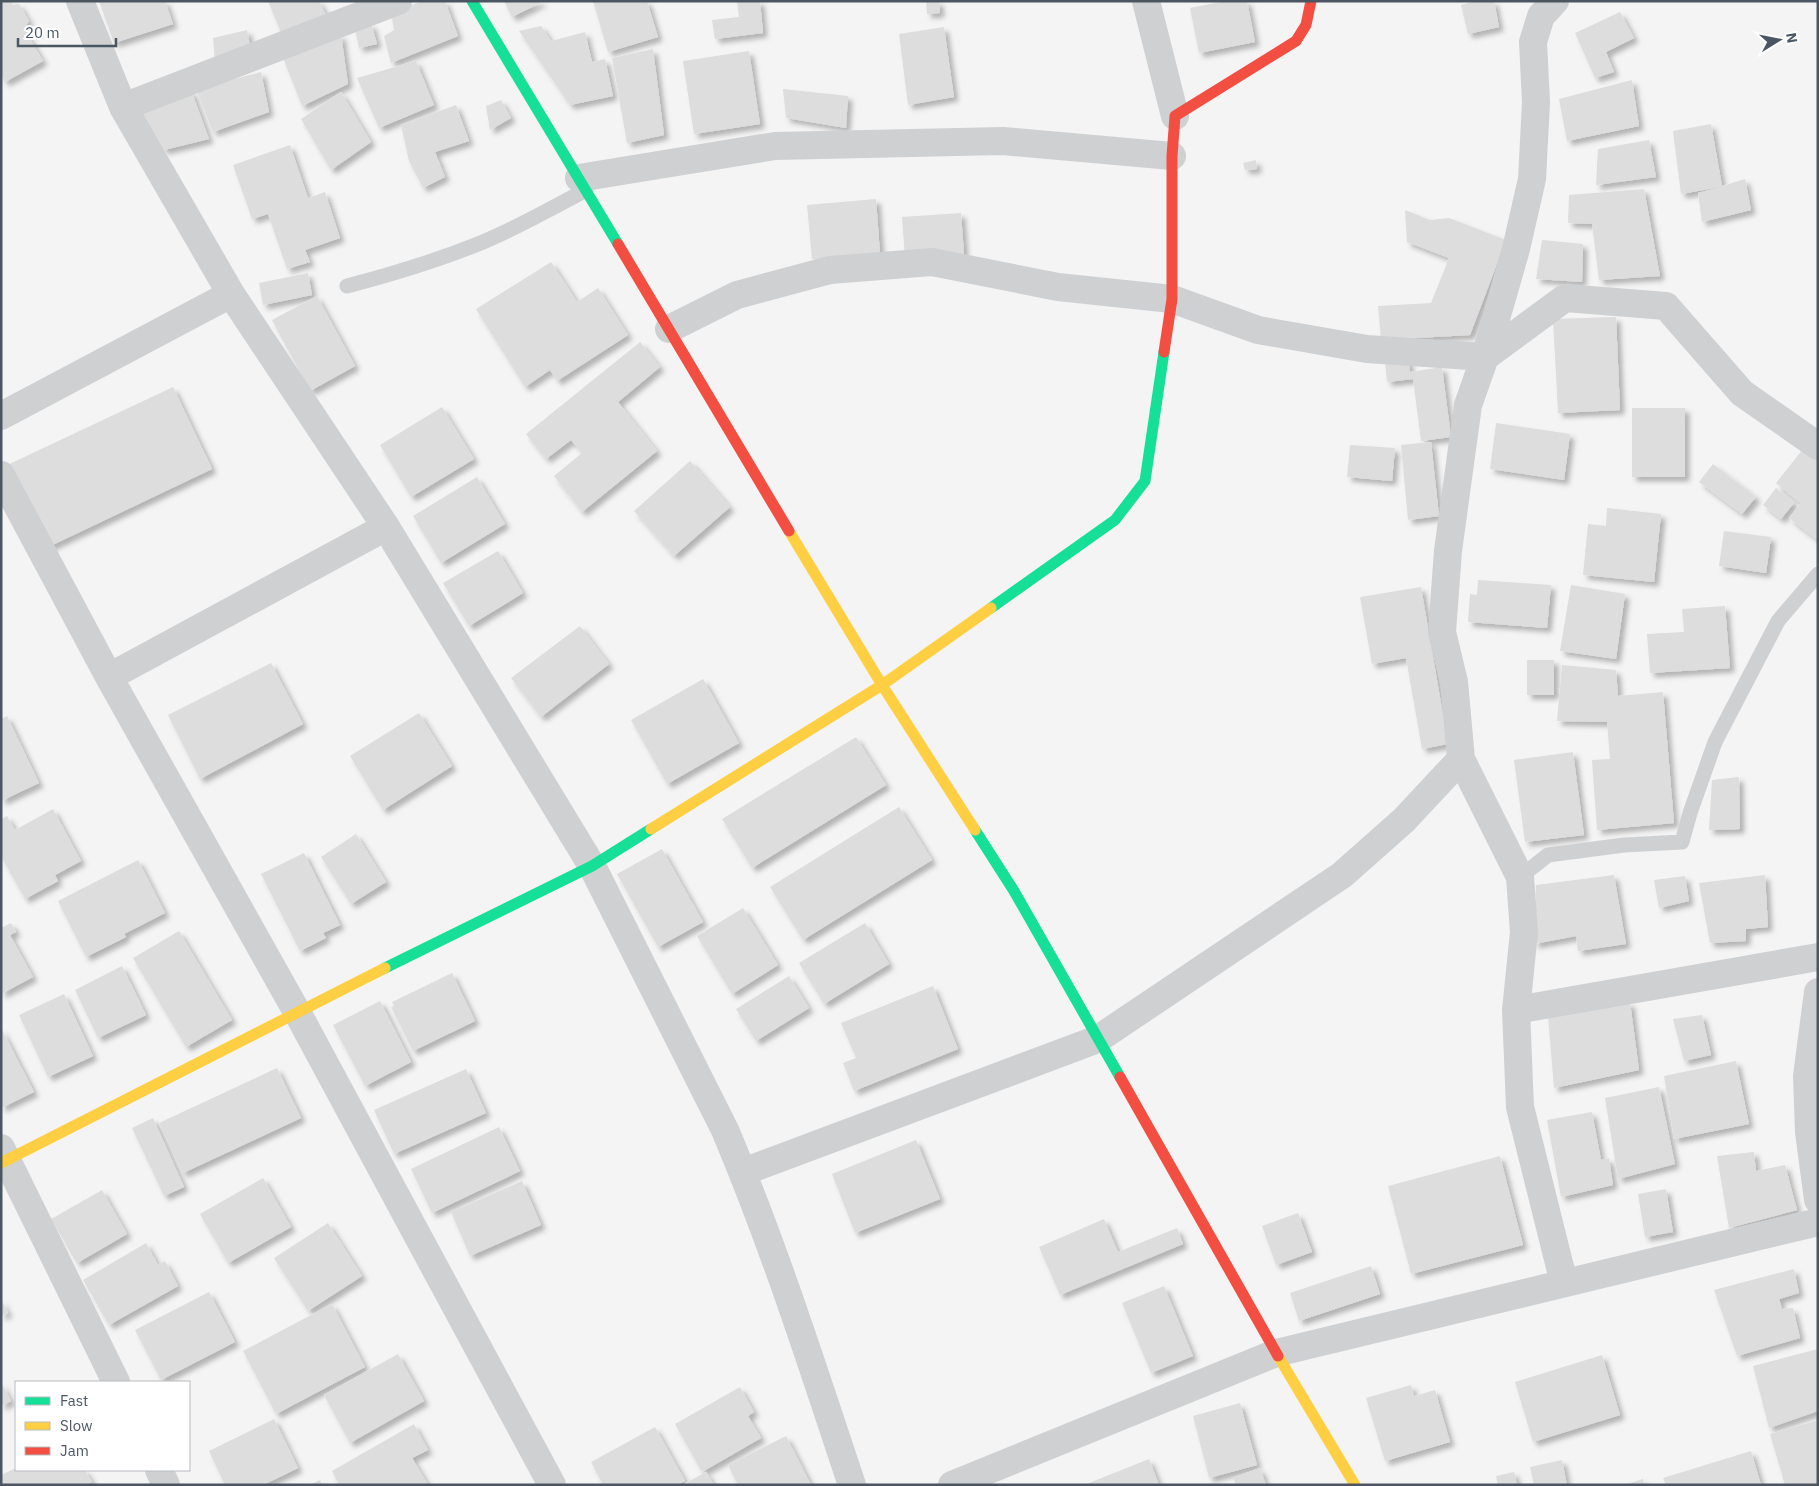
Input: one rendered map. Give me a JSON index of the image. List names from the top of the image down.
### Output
{
  "legend": ["Fast", "Slow", "Jam"],
  "scale_bar": "20 m",
  "north": "right"
}
